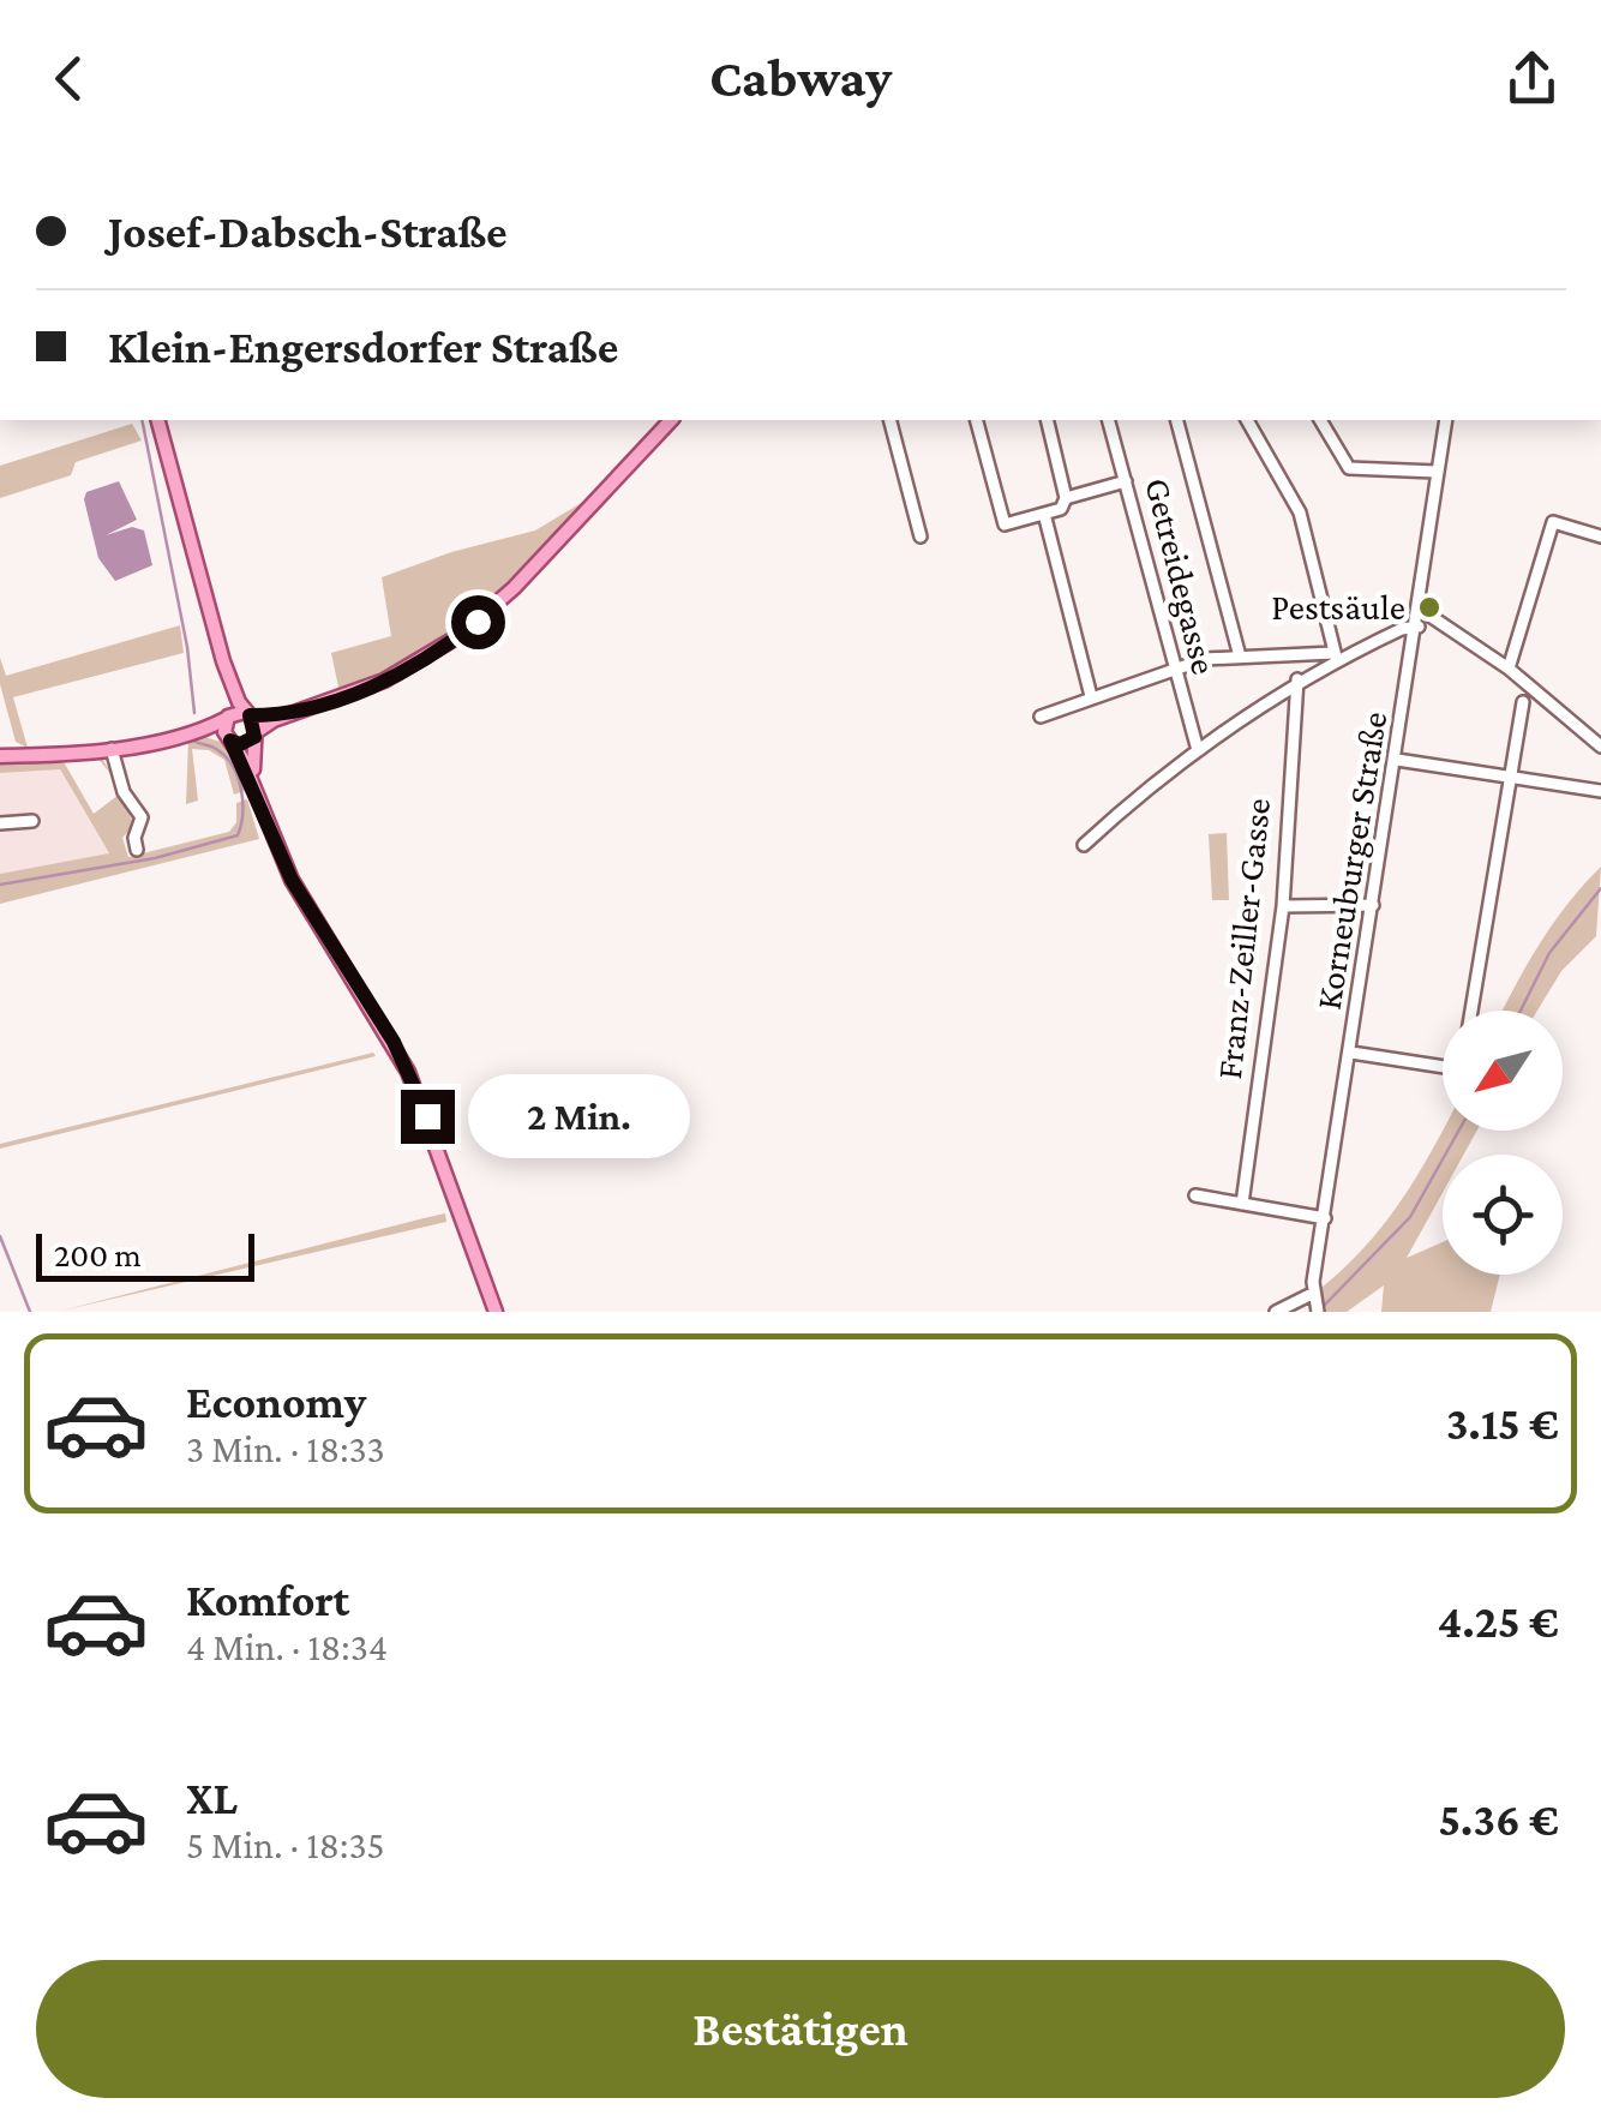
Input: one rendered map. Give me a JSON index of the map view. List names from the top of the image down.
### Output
{
  "streets": {
    "street": ["Getreidegasse", "Korneuburger Straße", "Franz-Zeiller-Gasse"]
  },
  "places": ["Pestsäule"],
  "scale_bar": "200 m",
  "north": "bottom left",
  "page": {
    "header": "Cabway",
    "banner": ["Josef-Dabsch-Straße", "Klein-Engersdorfer Straße"],
    "bubble": "2 Min.",
    "scale": "200 m",
    "list": [
      {
        "name": "Economy",
        "note": "3 Min. · 18:33",
        "value": "3.15 €"
      },
      {
        "name": "Komfort",
        "note": "4 Min. · 18:34",
        "value": "4.25 €"
      },
      {
        "name": "XL",
        "note": "5 Min. · 18:35",
        "value": "5.36 €"
      }
    ],
    "buttons": "Bestätigen"
  }
}
